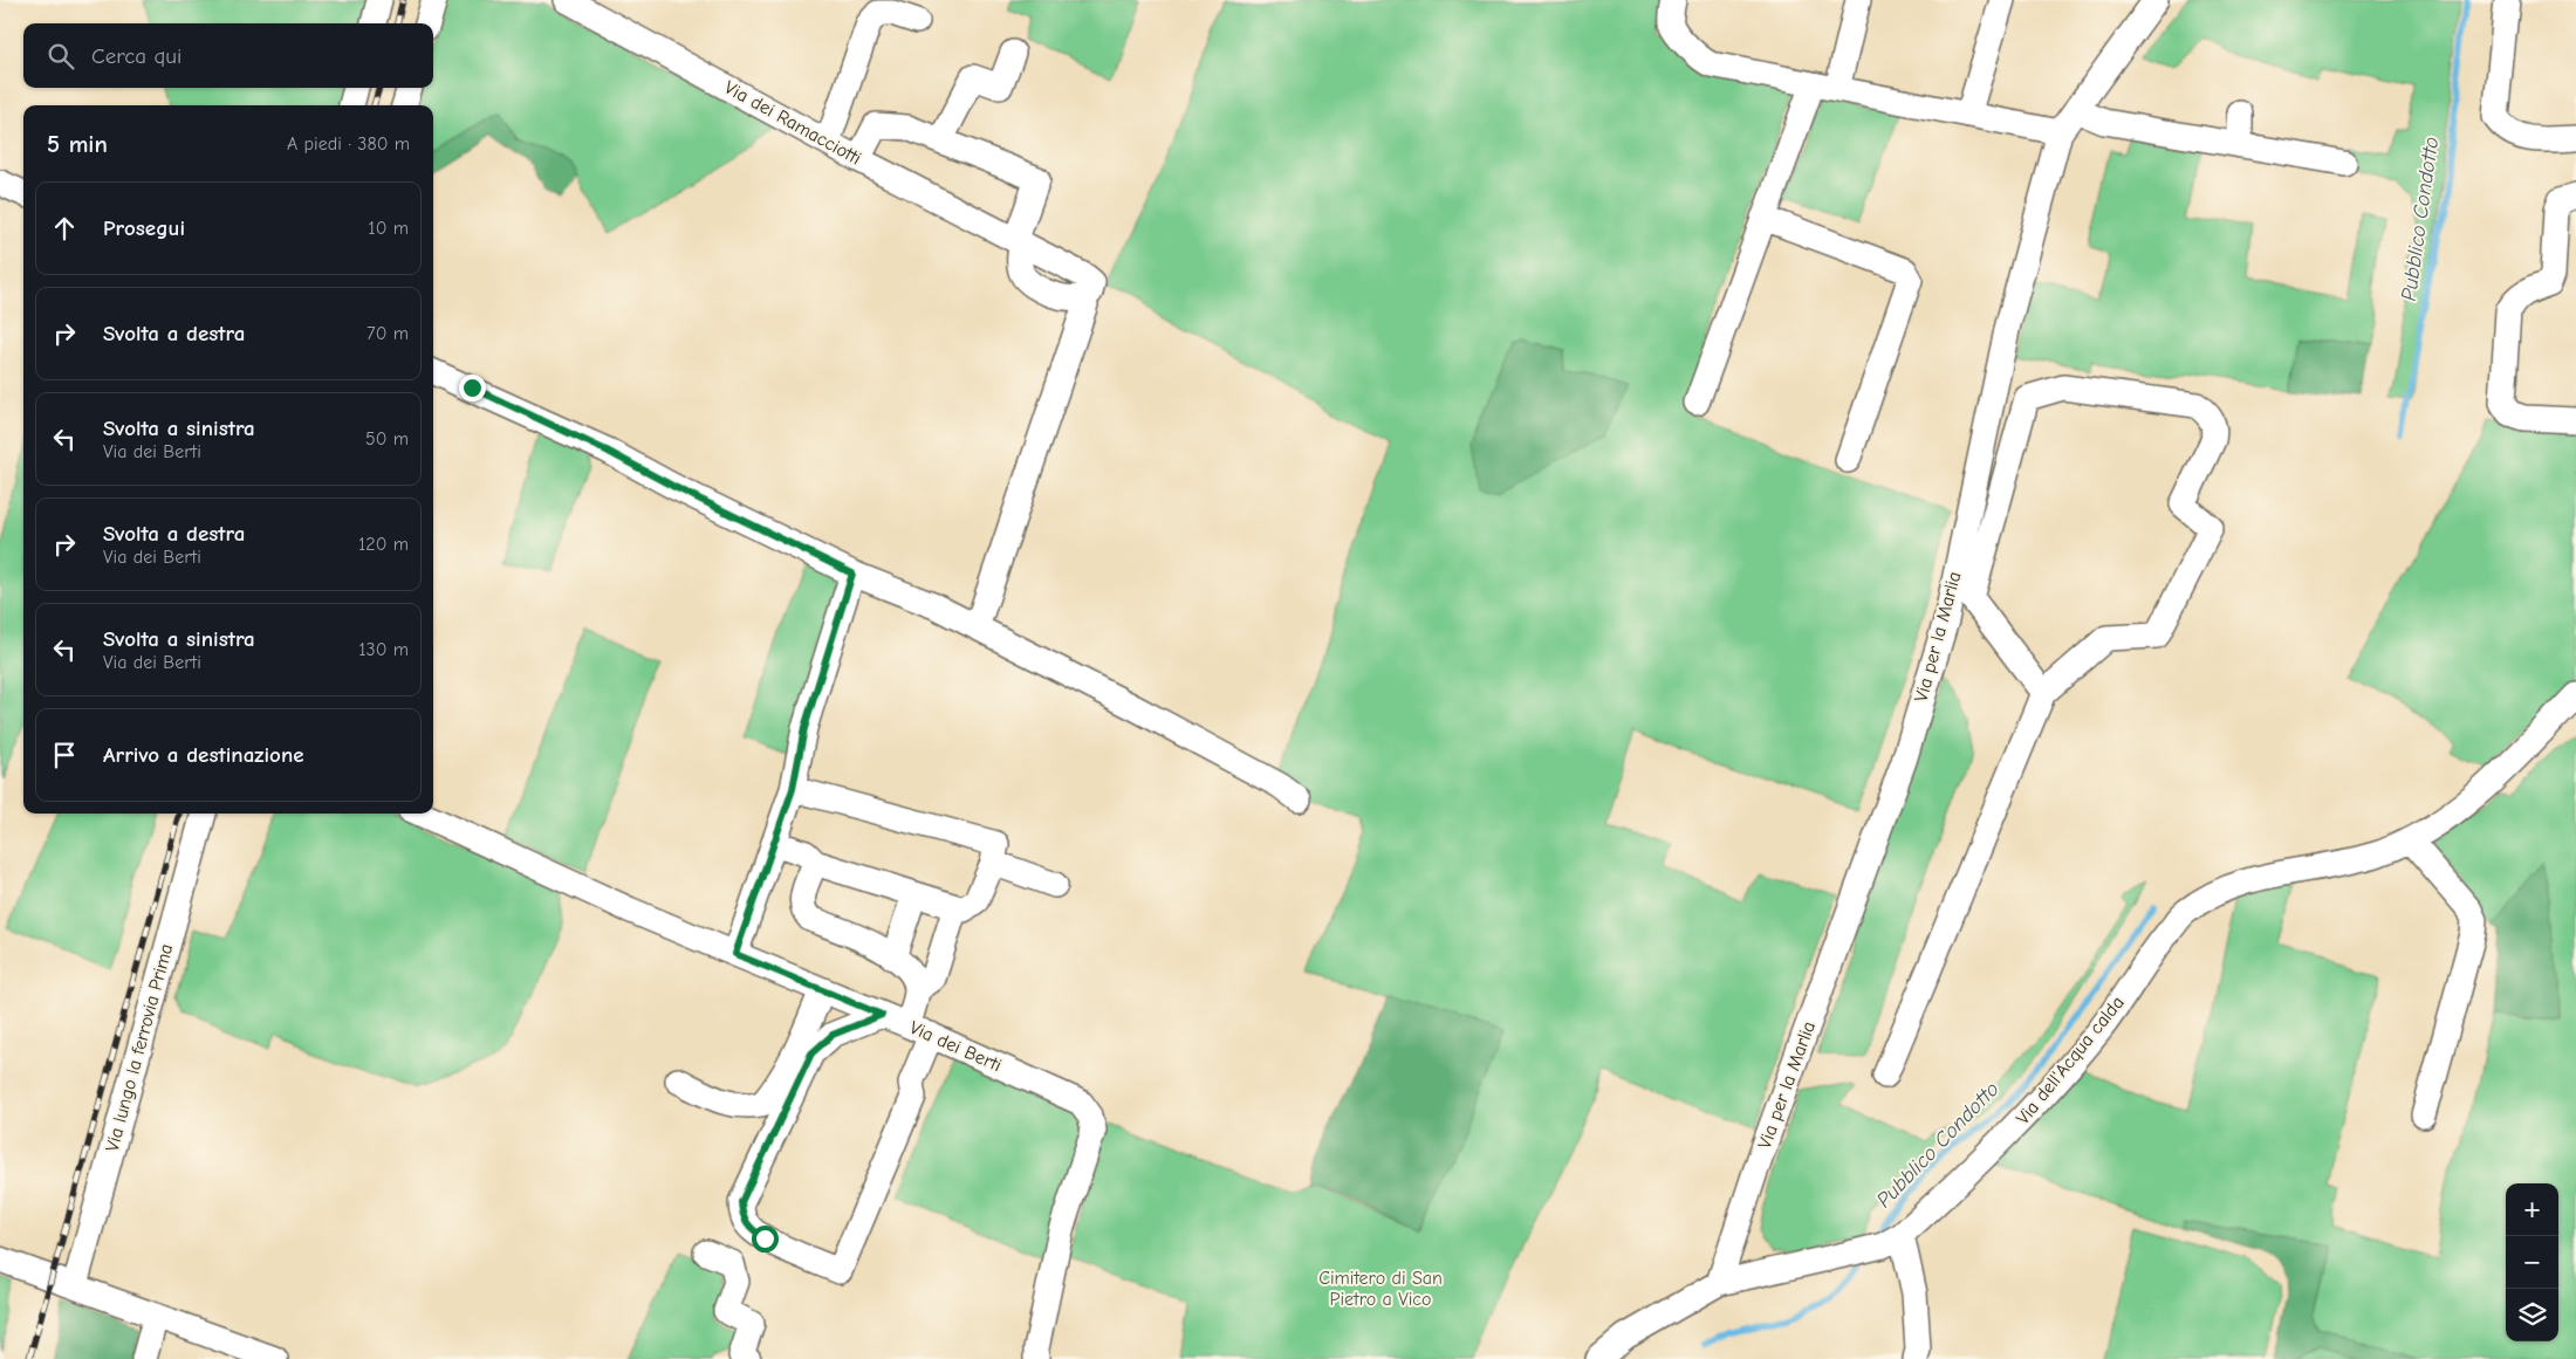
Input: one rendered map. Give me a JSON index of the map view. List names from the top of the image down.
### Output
{
  "streets": {
    "street": [
      "Via dei Ramacciotti",
      "Via per la Marlia",
      "Via dei Berti",
      "Via lungo la ferrovia Prima",
      "Via dell'Acqua calda"
    ]
  },
  "crossings": [
    ["Via per la Marlia", "Via dell'Acqua calda"]
  ],
  "water": ["Pubblico Condotto"],
  "parks": ["Cimitero di San Pietro a Vico"],
  "page": {
    "search": "Cerca qui",
    "heading": ["5 min", "A piedi · 380 m"],
    "list": [
      ["Prosegui", "10 m"],
      ["Svolta a destra", "70 m"],
      ["Svolta a sinistra", "Via dei Berti", "50 m"],
      ["Svolta a destra", "Via dei Berti", "120 m"],
      ["Svolta a sinistra", "Via dei Berti", "130 m"],
      "Arrivo a destinazione"
    ],
    "map_buttons": ["+", "−"]
  }
}
